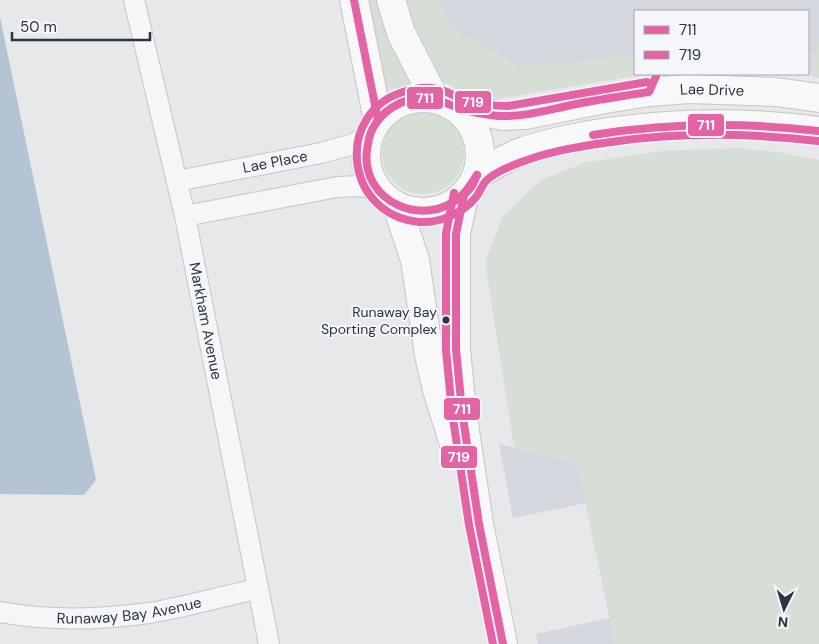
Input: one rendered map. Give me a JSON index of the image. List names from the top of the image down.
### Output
{
  "streets": {
    "main road": ["Lae Drive"],
    "street": ["Lae Place", "Markham Avenue", "Runaway Bay Avenue"]
  },
  "crossings": [
    ["Lae Drive", "Lae Place"],
    ["Lae Place", "Markham Avenue"],
    ["Markham Avenue", "Runaway Bay Avenue"]
  ],
  "places": ["Runaway Bay Sporting Complex"],
  "lines": ["transit line 711", "transit line 719"],
  "legend": ["711", "719"],
  "scale_bar": "50 m",
  "north": "bottom"
}
